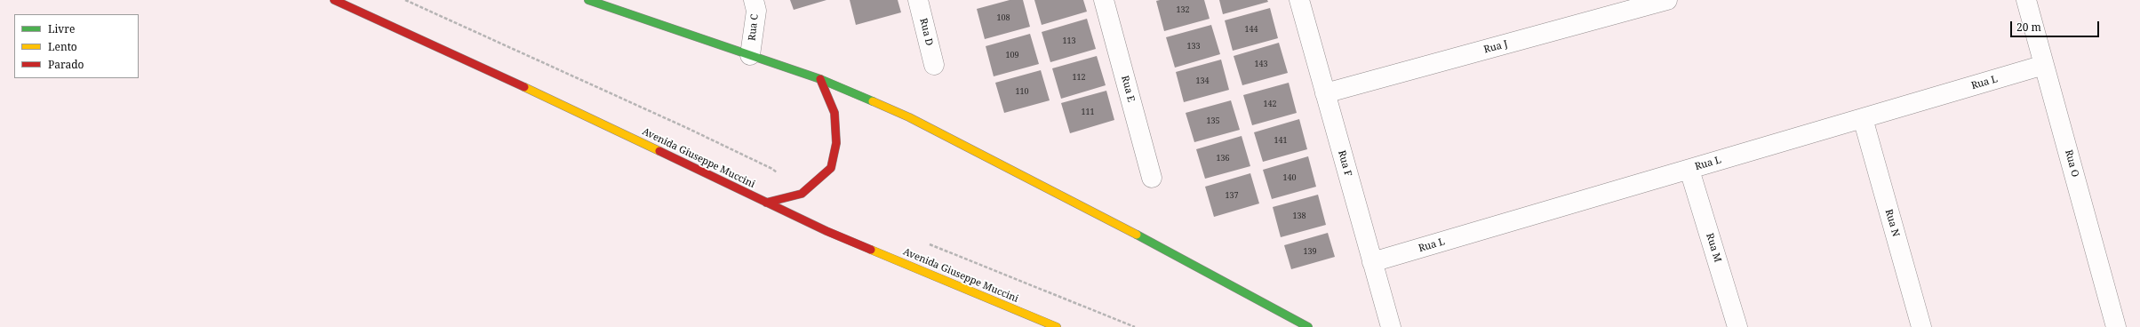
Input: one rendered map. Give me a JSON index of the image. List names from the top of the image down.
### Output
{
  "streets": {
    "main road": ["Avenida Giuseppe Muccini"],
    "street": [
      "Rua C",
      "Rua D",
      "Rua J",
      "Rua L",
      "Rua E",
      "Rua F",
      "Rua O",
      "Rua N",
      "Rua M"
    ]
  },
  "crossings": [
    ["Rua J", "Rua F"],
    ["Rua L", "Rua F"],
    ["Rua L", "Rua O"],
    ["Rua L", "Rua N"],
    ["Rua L", "Rua M"]
  ],
  "house_numbers": [
    "132",
    "108",
    "144",
    "113",
    "133",
    "109",
    "143",
    "112",
    "134",
    "110",
    "142",
    "111",
    "135",
    "141",
    "136",
    "140",
    "137",
    "138",
    "139"
  ],
  "legend": ["Livre", "Lento", "Parado"],
  "scale_bar": "20 m"
}
